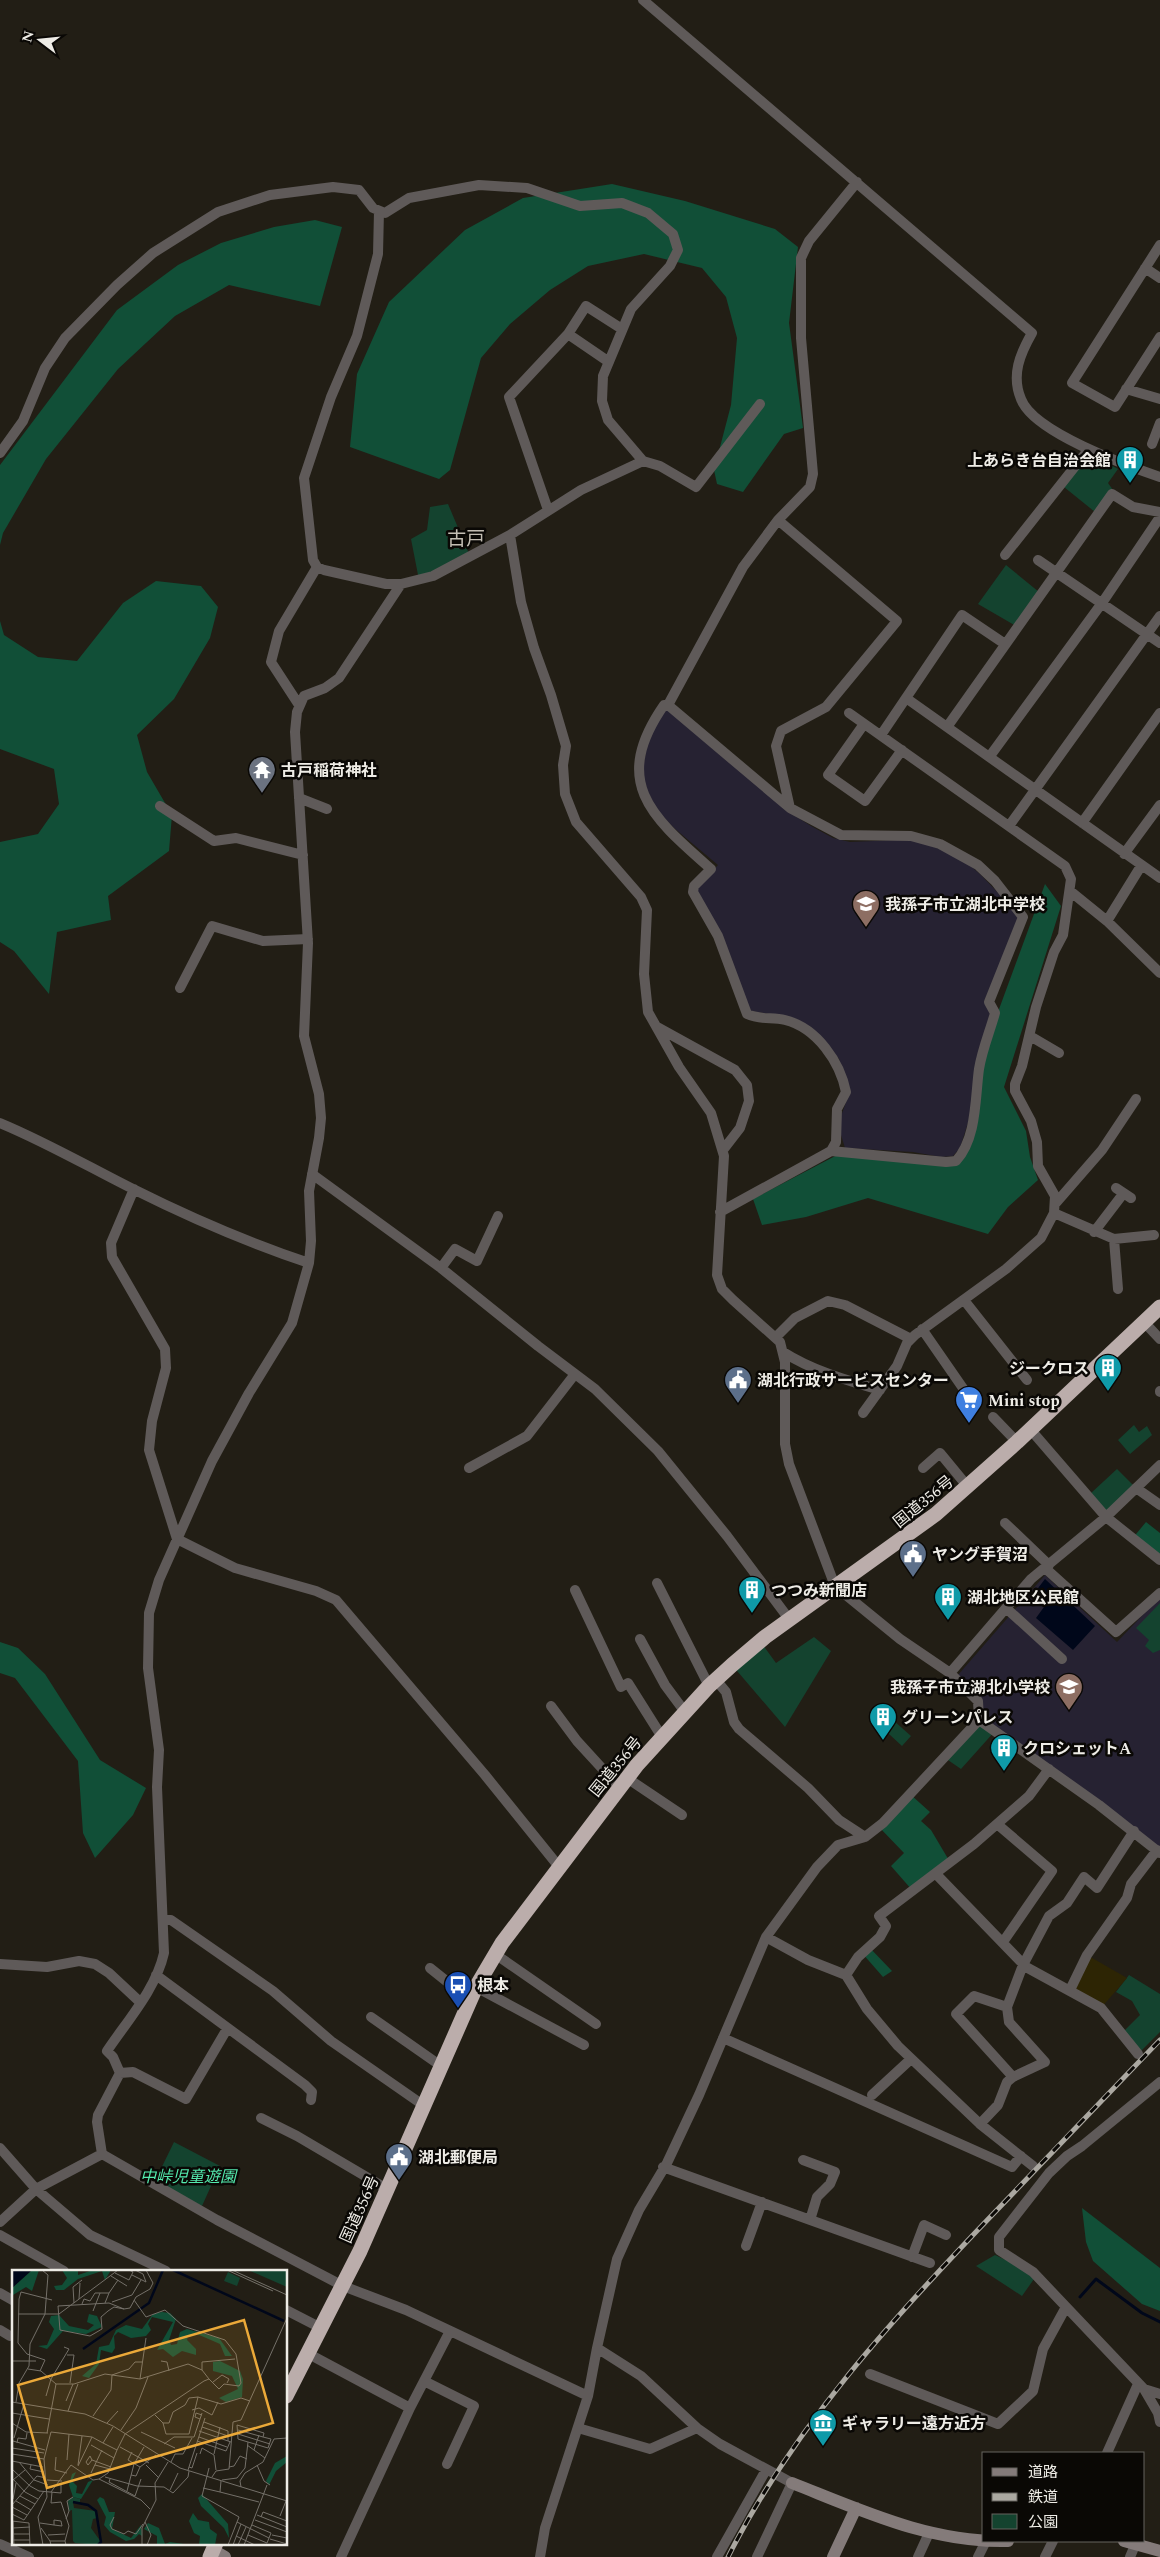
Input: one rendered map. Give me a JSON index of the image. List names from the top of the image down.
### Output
{
  "streets": {
    "highway": ["国道356号"]
  },
  "districts": ["古戸"],
  "parks": ["中峠児童遊園"],
  "places": {
    "building": [
      "上あらき台自治会館",
      "ジークロス",
      "つつみ新聞店",
      "湖北地区公民館",
      "グリーンパレス",
      "クロシェットA"
    ],
    "temple": ["古戸稲荷神社"],
    "school or university": ["我孫子市立湖北中学校", "我孫子市立湖北小学校"],
    "public building": ["湖北行政サービスセンター", "ヤング手賀沼", "湖北郵便局"],
    "supermarket": ["Mini stop"],
    "bus stop": ["根本"],
    "museum": ["ギャラリー遠方近方"]
  },
  "legend": ["道路", "鉄道", "公園"],
  "north": "left"
}
